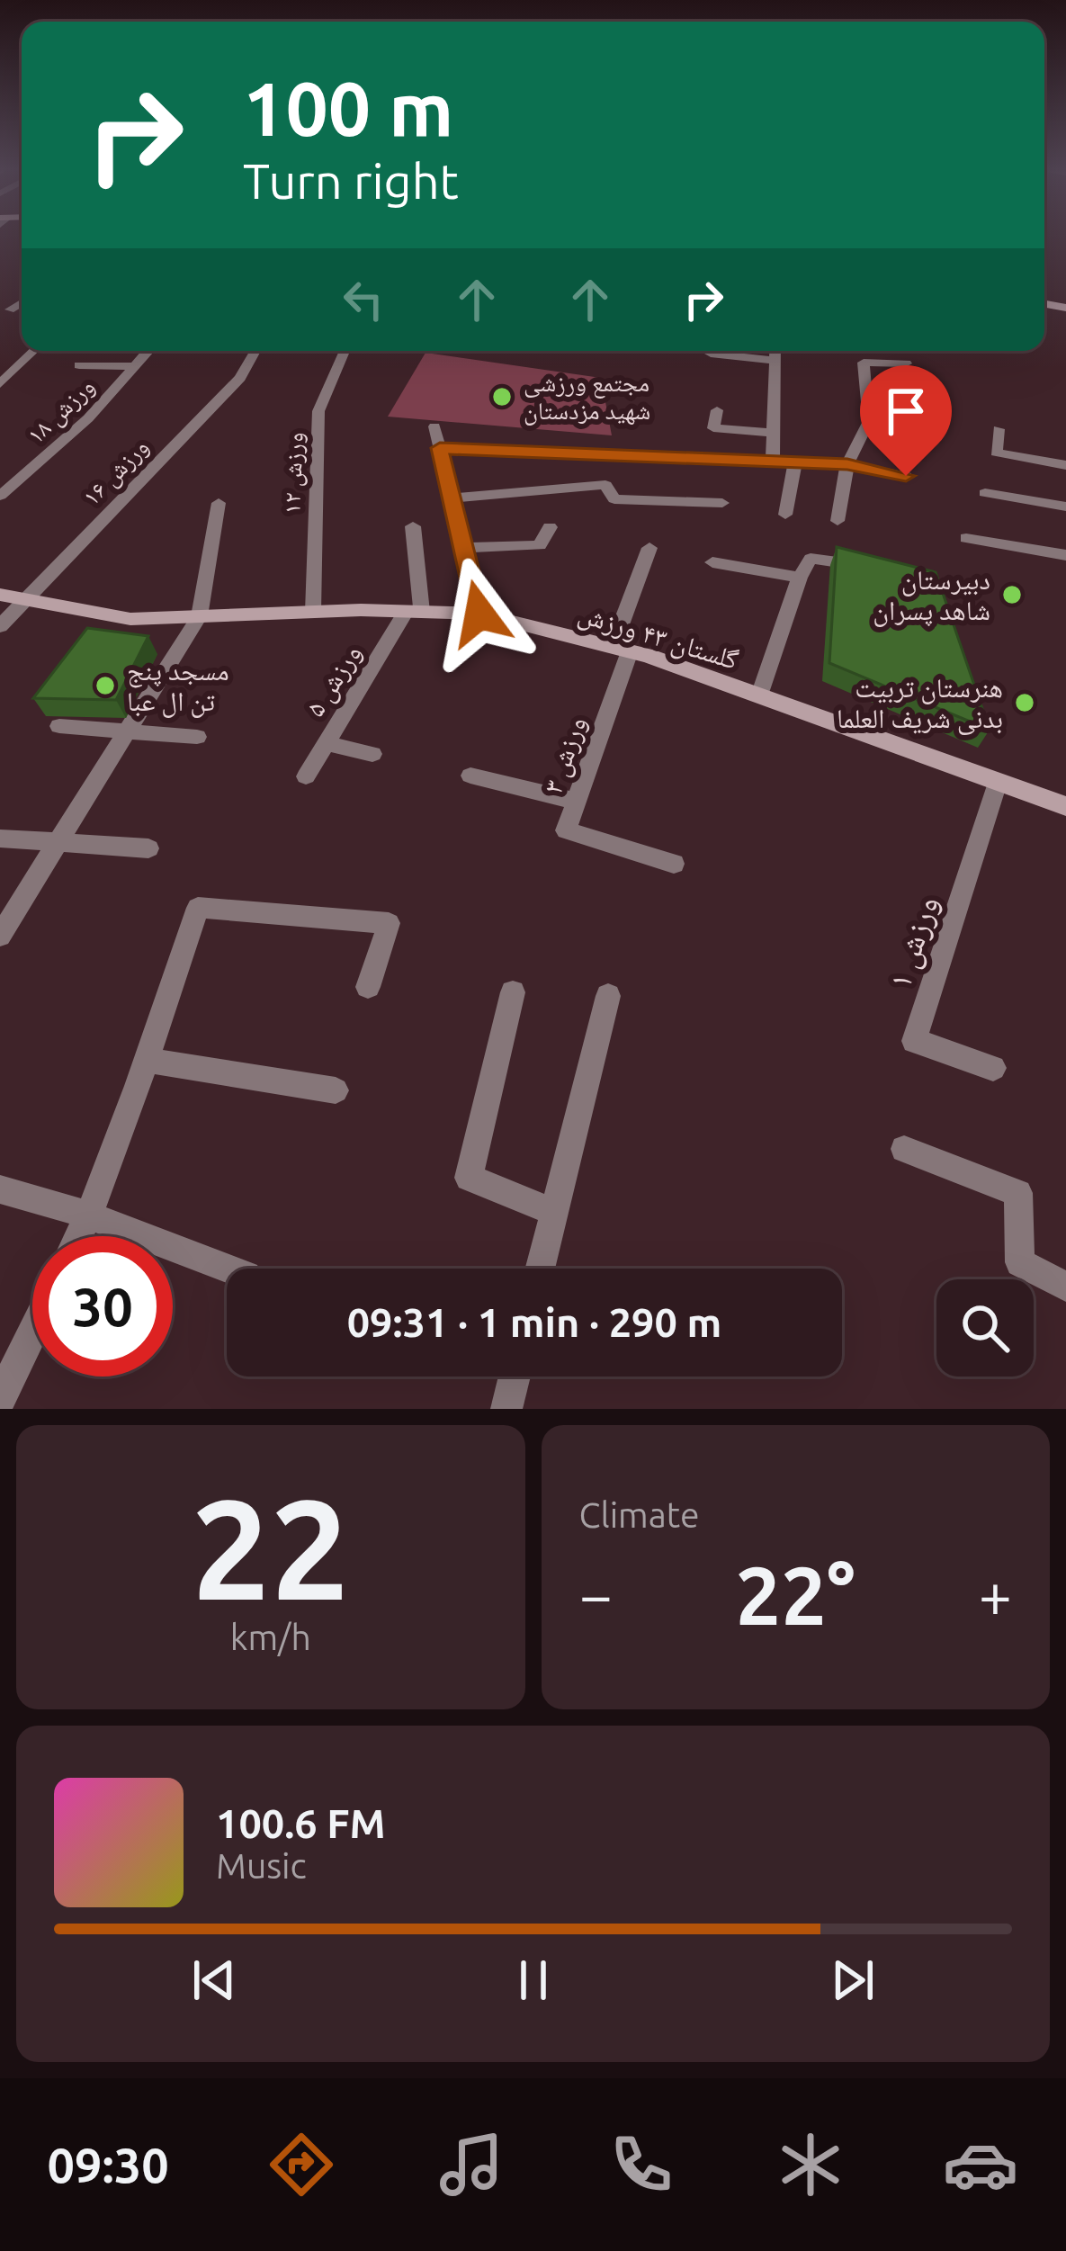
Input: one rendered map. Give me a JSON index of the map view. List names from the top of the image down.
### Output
{
  "streets": {
    "street": [
      "ورزش ۱۸",
      "ورزش ۱۶",
      "ورزش ۱۲",
      "گلستان ۴۳ ورزش",
      "ورزش ۵",
      "ورزش ۳",
      "ورزش ۱"
    ]
  },
  "crossings": [
    ["ورزش ۱۶", "گلستان ۴۳ ورزش"],
    ["ورزش ۱۲", "گلستان ۴۳ ورزش"],
    ["گلستان ۴۳ ورزش", "ورزش ۵"],
    ["گلستان ۴۳ ورزش", "ورزش ۳"],
    ["گلستان ۴۳ ورزش", "ورزش ۱"]
  ],
  "places": [
    "مجتمع ورزشی شهید مزدستان",
    "دبیرستان شاهد پسران",
    "مسجد پنج تن ال عبا",
    "هنرستان تربیت بدنی شریف العلما"
  ],
  "page": {
    "turn": ["100 m", "Turn right"],
    "limit": "30",
    "trip": "09:31 · 1 min · 290 m",
    "tile": [
      ["22", "km/h"],
      "Climate"
    ],
    "heat": ["−", "22°", "+"],
    "song": ["100.6 FM", "Music"],
    "tabs": "09:30"
  }
}
